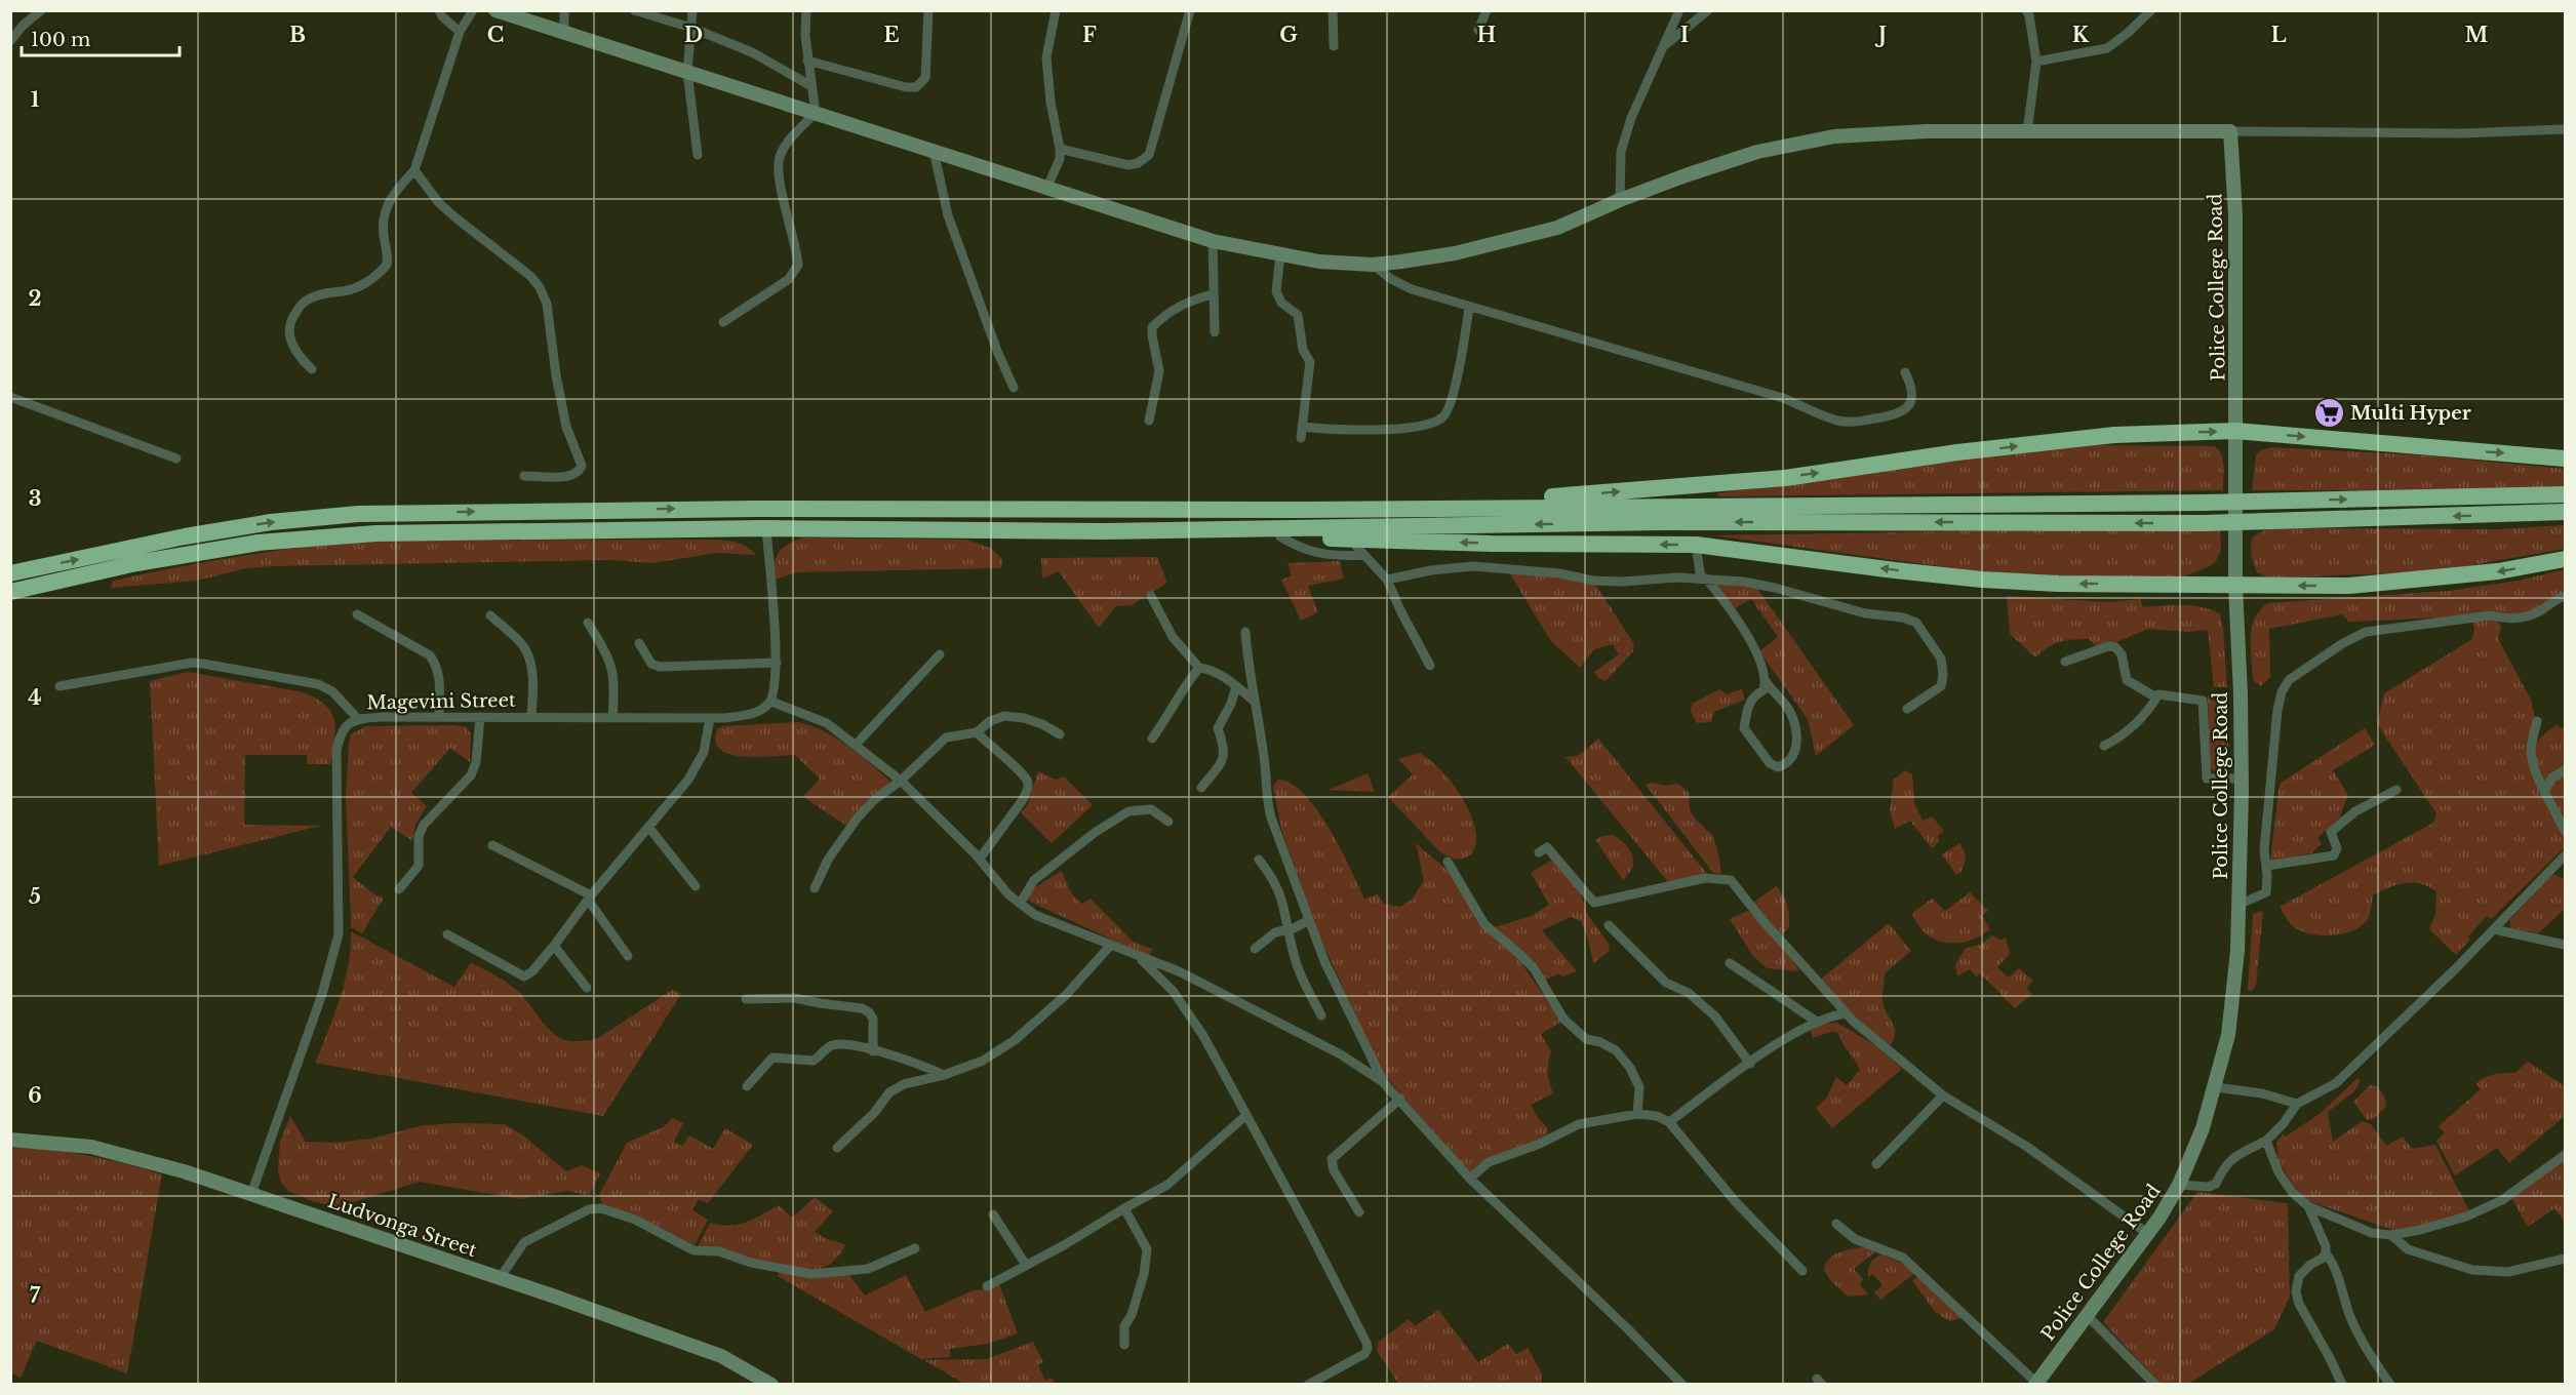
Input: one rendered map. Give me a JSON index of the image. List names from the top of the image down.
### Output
{
  "streets": {
    "street": ["Police College Road", "Magevini Street", "Ludvonga Street"]
  },
  "crossings": [
    ["Magevini Street", "Ludvonga Street"]
  ],
  "places": {
    "supermarket": ["Multi Hyper"]
  },
  "scale_bar": "100 m",
  "grid": {
    "columns": [
      "B",
      "C",
      "D",
      "E",
      "F",
      "G",
      "H",
      "I",
      "J",
      "K",
      "L",
      "M"
    ],
    "rows": [
      "1",
      "2",
      "3",
      "4",
      "5",
      "6",
      "7"
    ]
  }
}
